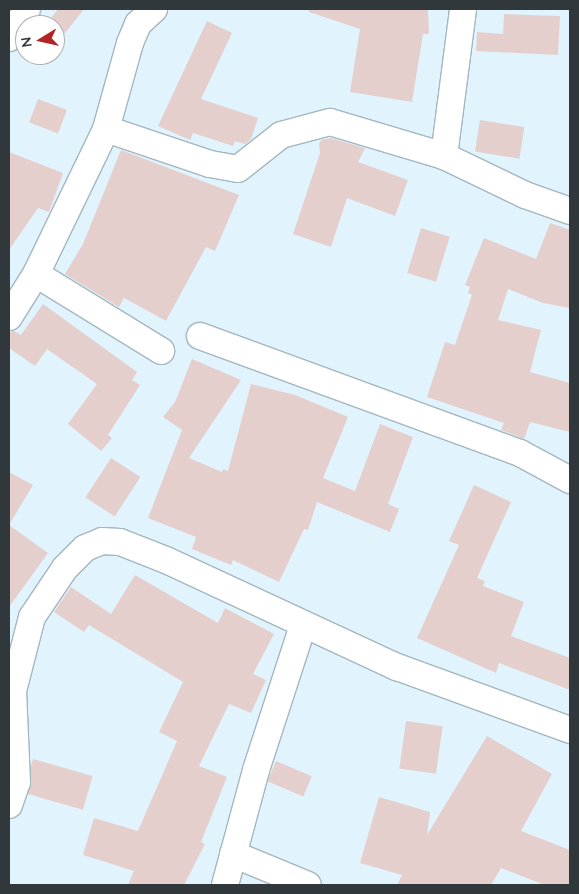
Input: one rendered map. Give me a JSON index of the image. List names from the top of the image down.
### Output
{
  "north": "left"
}
